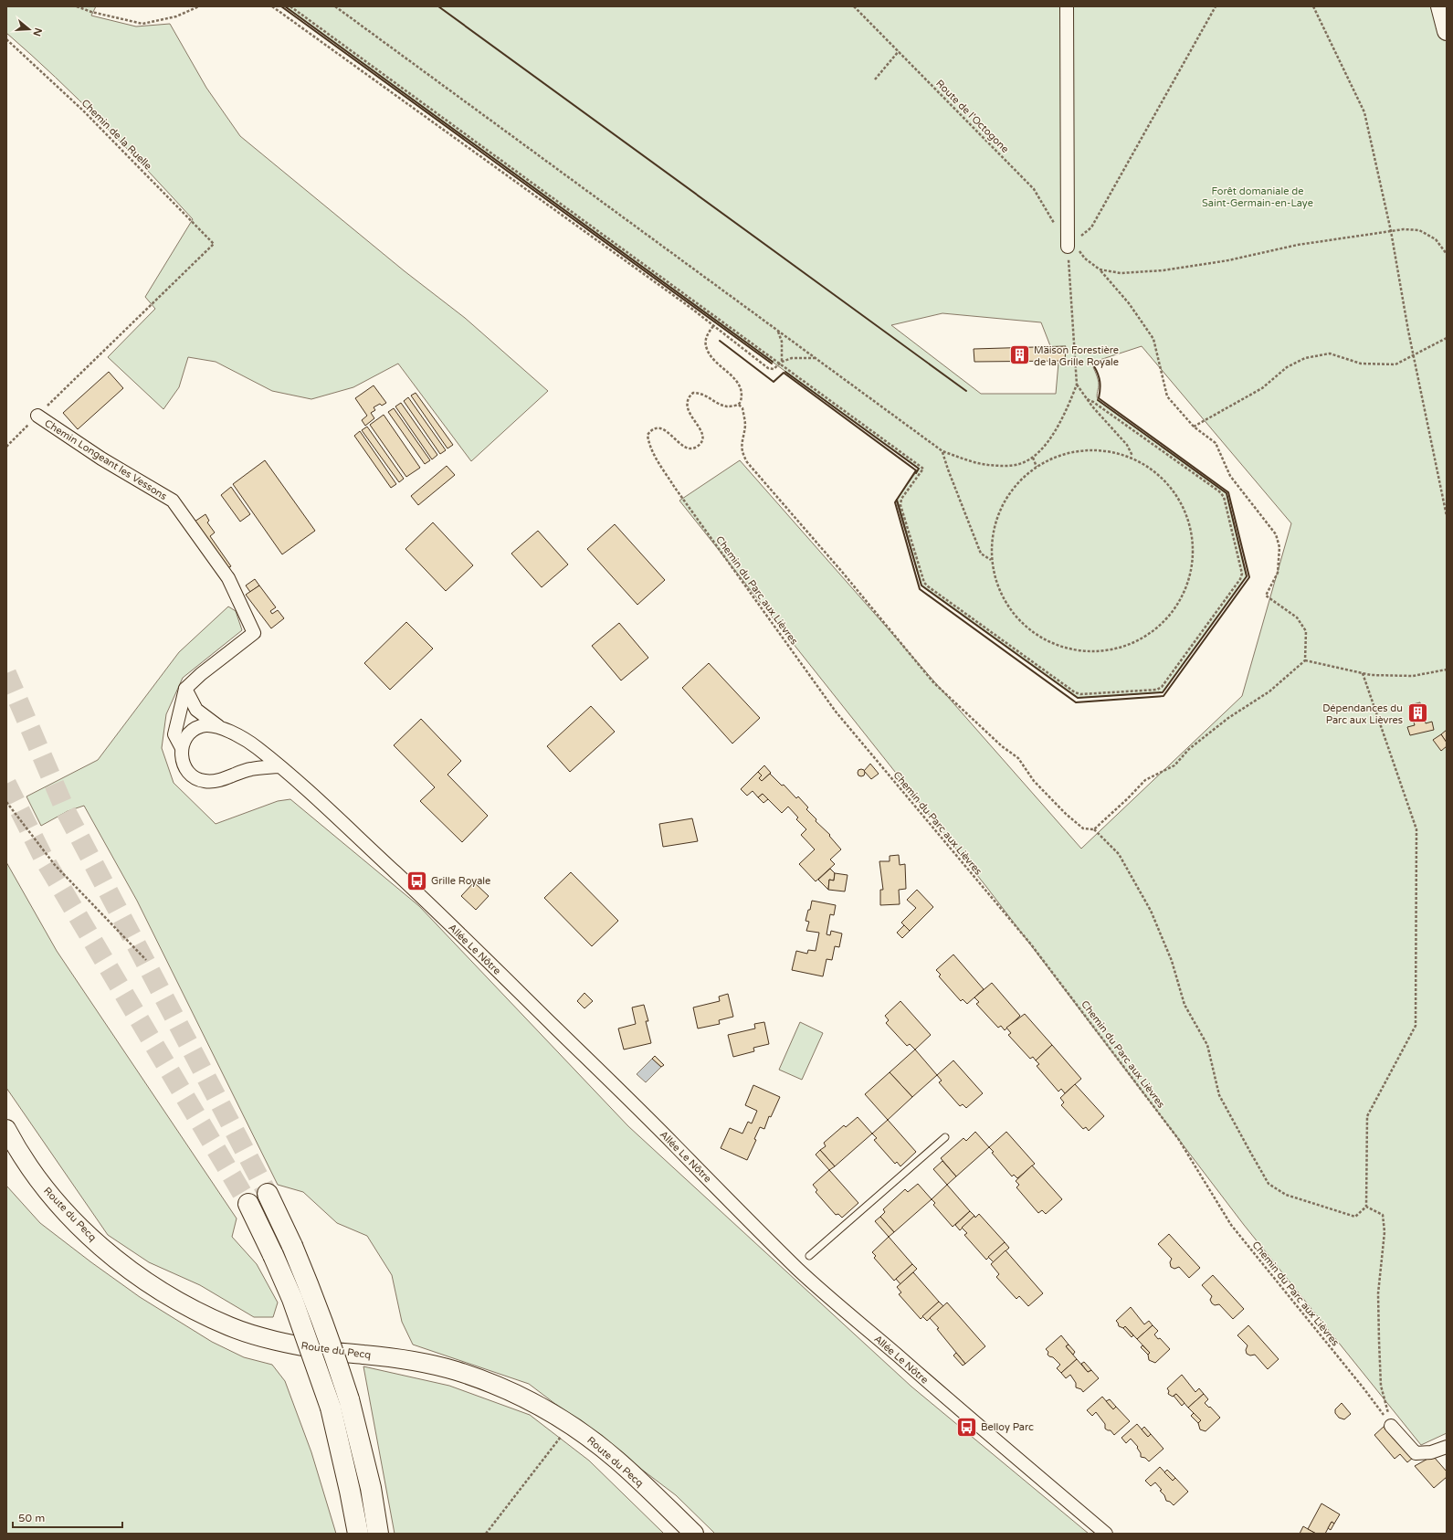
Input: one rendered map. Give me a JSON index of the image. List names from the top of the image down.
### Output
{
  "streets": {
    "main road": ["Route du Pecq"],
    "street": ["Chemin Longeant les Vessons", "Allée Le Nôtre"],
    "path": ["Route de l'Octogone", "Chemin de la Ruelle", "Chemin du Parc aux Lièvres"]
  },
  "crossings": [
    ["Chemin de la Ruelle", "Chemin Longeant les Vessons"]
  ],
  "parks": ["Forêt domaniale de Saint-Germain-en-Laye"],
  "places": {
    "building": ["Maison Forestière de la Grille Royale", "Dépendances du Parc aux Lièvres"],
    "bus stop": ["Grille Royale", "Belloy Parc"]
  },
  "scale_bar": "50 m",
  "north": "right"
}
